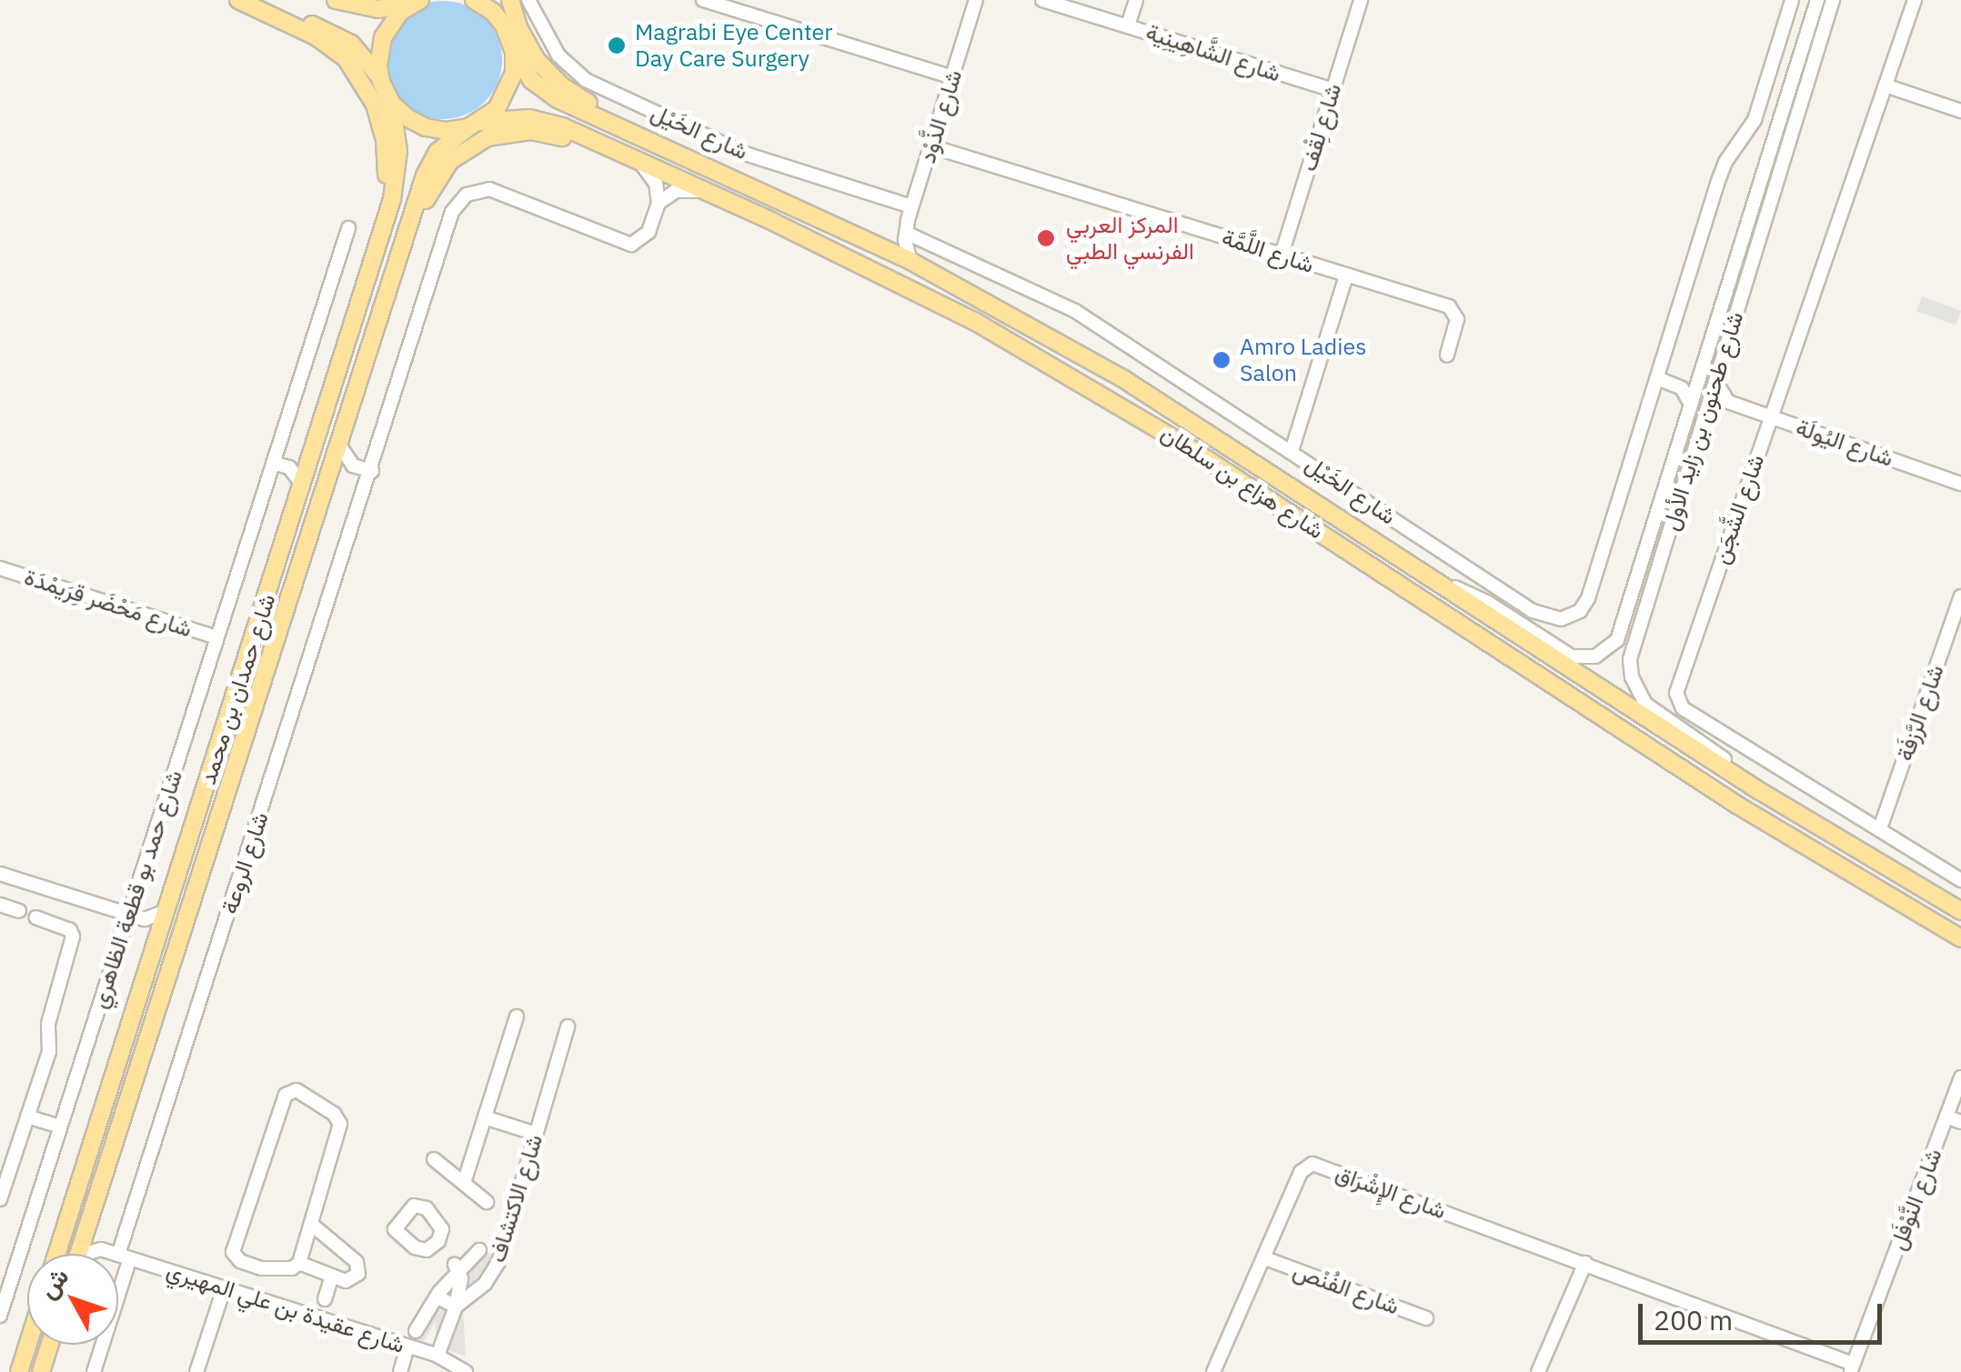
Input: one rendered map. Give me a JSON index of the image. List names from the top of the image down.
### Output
{
  "streets": {
    "main road": ["شارع هزاع بن سلطان", "شارع حمدان بن محمد"],
    "street": [
      "شارع الشَّاهِينِية",
      "شارع الذَّوْد",
      "شارع لِقْف",
      "شارع الخَيْل",
      "شارع اللَّمَّة",
      "شارع طحنون بن زايد الأول",
      "شارع اليُولَة",
      "شارع الشَّجَن",
      "شارع مَحْضَر قِرَيمْدَة",
      "شارع الرَّزفَة",
      "شارع الروعة",
      "شارع حمد بو قطعة الظاهري",
      "شارع الإِشْرَاق",
      "شارع الاكتشاف",
      "شارع النَّوْفَل",
      "شارع الفُنْص",
      "شارع عقيدة بن علي المهيري"
    ]
  },
  "crossings": [
    ["شارع الشَّاهِينِية", "شارع لِقْف"],
    ["شارع الذَّوْد", "شارع الخَيْل"],
    ["شارع الذَّوْد", "شارع اللَّمَّة"],
    ["شارع الذَّوْد", "شارع هزاع بن سلطان"],
    ["شارع لِقْف", "شارع اللَّمَّة"],
    ["شارع طحنون بن زايد الأول", "شارع هزاع بن سلطان"],
    ["شارع اليُولَة", "شارع الشَّجَن"],
    ["شارع هزاع بن سلطان", "شارع حمدان بن محمد"],
    ["شارع الشَّجَن", "شارع الرَّزفَة"],
    ["شارع مَحْضَر قِرَيمْدَة", "شارع حمد بو قطعة الظاهري"],
    ["شارع الروعة", "شارع عقيدة بن علي المهيري"],
    ["شارع الإِشْرَاق", "شارع النَّوْفَل"],
    ["شارع الإِشْرَاق", "شارع الفُنْص"],
    ["شارع الاكتشاف", "شارع عقيدة بن علي المهيري"]
  ],
  "places": ["Magrabi Eye Center Day Care Surgery", "المركز العربي الفرنسي الطبي", "Amro Ladies Salon"],
  "scale_bar": "200 m",
  "north": "top left"
}
